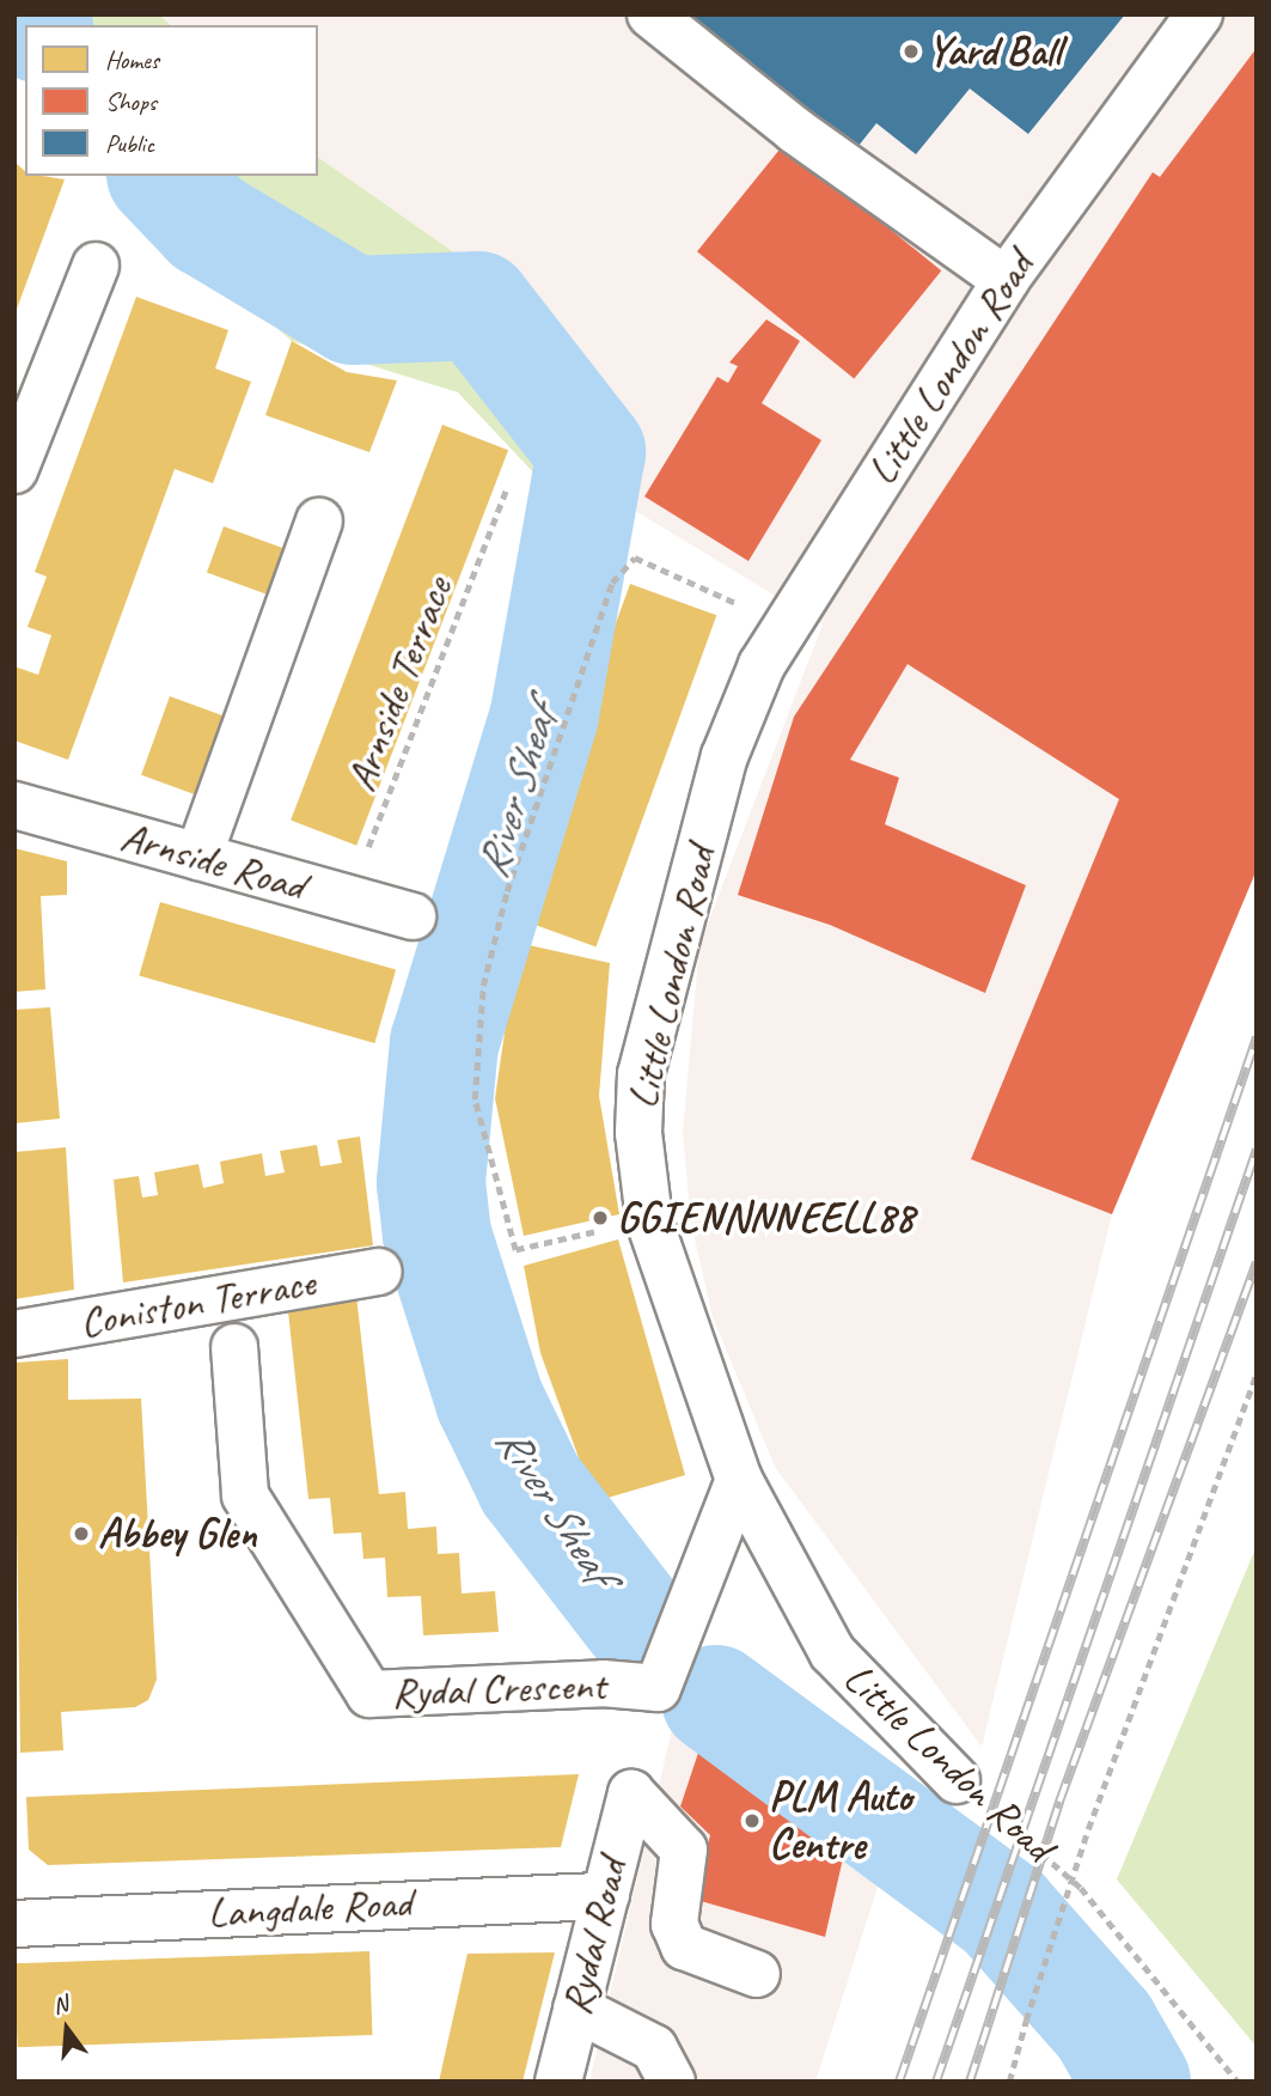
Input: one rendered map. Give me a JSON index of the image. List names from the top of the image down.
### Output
{
  "streets": {
    "street": [
      "Little London Road",
      "Arnside Road",
      "Coniston Terrace",
      "Rydal Crescent",
      "Langdale Road",
      "Rydal Road"
    ],
    "path": ["Arnside Terrace"]
  },
  "crossings": [
    ["Little London Road", "Rydal Crescent"],
    ["Arnside Terrace", "Arnside Road"],
    ["Langdale Road", "Rydal Road"]
  ],
  "water": ["River Sheaf"],
  "places": [
    "Yard Ball",
    "GGIENNNNEELL88",
    "Abbey Glen",
    "PLM Auto Centre"
  ],
  "legend": ["Homes", "Shops", "Public"],
  "north": "top"
}
